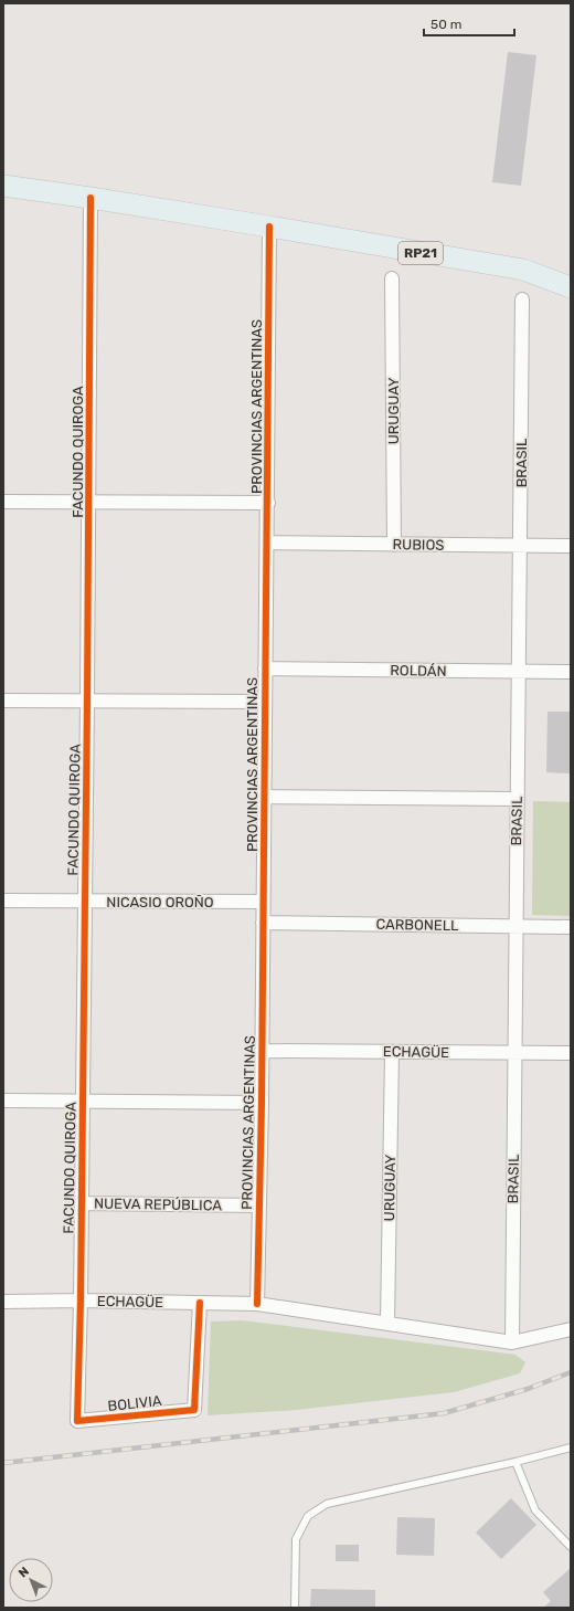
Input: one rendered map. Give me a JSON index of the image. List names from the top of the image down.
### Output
{
  "streets": {
    "main road": ["RP21"],
    "street": [
      "PROVINCIAS ARGENTINAS",
      "URUGUAY",
      "FACUNDO QUIROGA",
      "BRASIL",
      "RUBIOS",
      "ROLDÁN",
      "NICASIO OROÑO",
      "CARBONELL",
      "ECHAGÜE",
      "NUEVA REPÚBLICA",
      "BOLIVIA"
    ]
  },
  "crossings": [
    ["RP21", "PROVINCIAS ARGENTINAS"],
    ["RP21", "FACUNDO QUIROGA"],
    ["PROVINCIAS ARGENTINAS", "RUBIOS"],
    ["PROVINCIAS ARGENTINAS", "ROLDÁN"],
    ["PROVINCIAS ARGENTINAS", "NICASIO OROÑO"],
    ["PROVINCIAS ARGENTINAS", "CARBONELL"],
    ["PROVINCIAS ARGENTINAS", "ECHAGÜE"],
    ["PROVINCIAS ARGENTINAS", "NUEVA REPÚBLICA"],
    ["URUGUAY", "RUBIOS"],
    ["URUGUAY", "ECHAGÜE"],
    ["FACUNDO QUIROGA", "NICASIO OROÑO"],
    ["FACUNDO QUIROGA", "ECHAGÜE"],
    ["FACUNDO QUIROGA", "NUEVA REPÚBLICA"],
    ["FACUNDO QUIROGA", "BOLIVIA"],
    ["BRASIL", "RUBIOS"],
    ["BRASIL", "ROLDÁN"],
    ["BRASIL", "CARBONELL"],
    ["BRASIL", "ECHAGÜE"],
    ["ECHAGÜE", "BOLIVIA"]
  ],
  "scale_bar": "50 m",
  "north": "top left"
}
